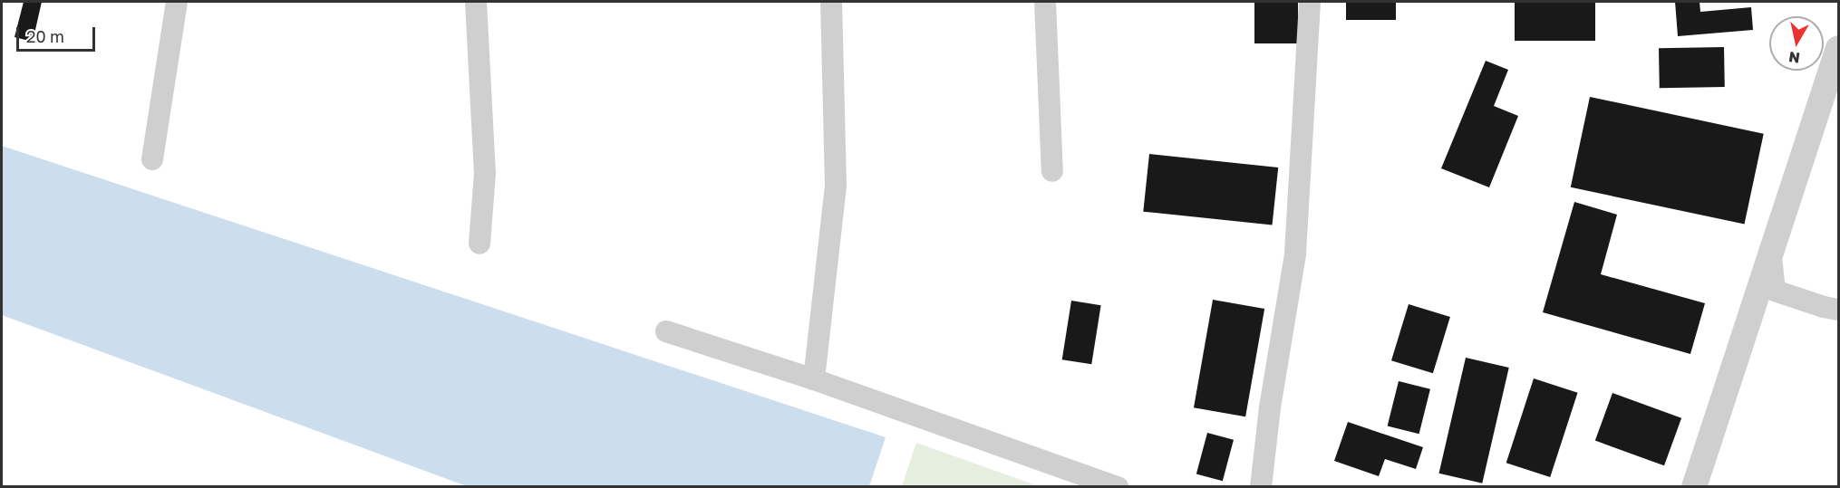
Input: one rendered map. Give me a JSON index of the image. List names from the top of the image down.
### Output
{
  "scale_bar": "20 m",
  "north": "bottom"
}
